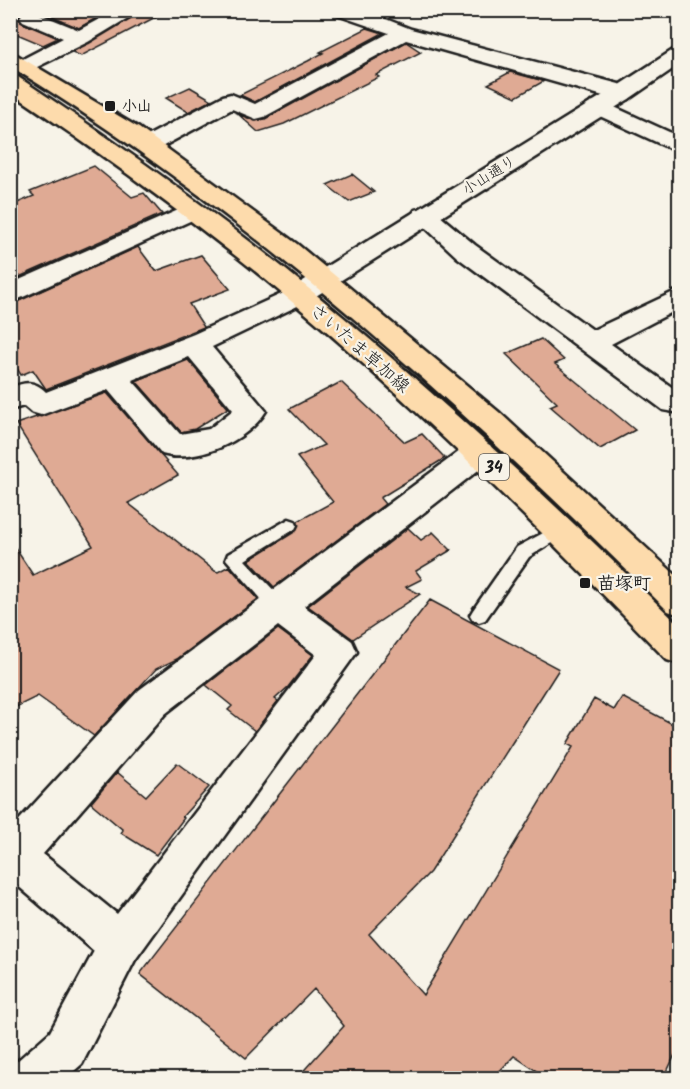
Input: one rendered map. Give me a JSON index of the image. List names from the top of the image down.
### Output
{
  "streets": {
    "main road": ["さいたま草加線", "34"],
    "street": ["小山通り"]
  },
  "crossings": [
    ["小山通り", "さいたま草加線"]
  ],
  "places": {
    "transit": ["小山", "苗塚町"]
  }
}
